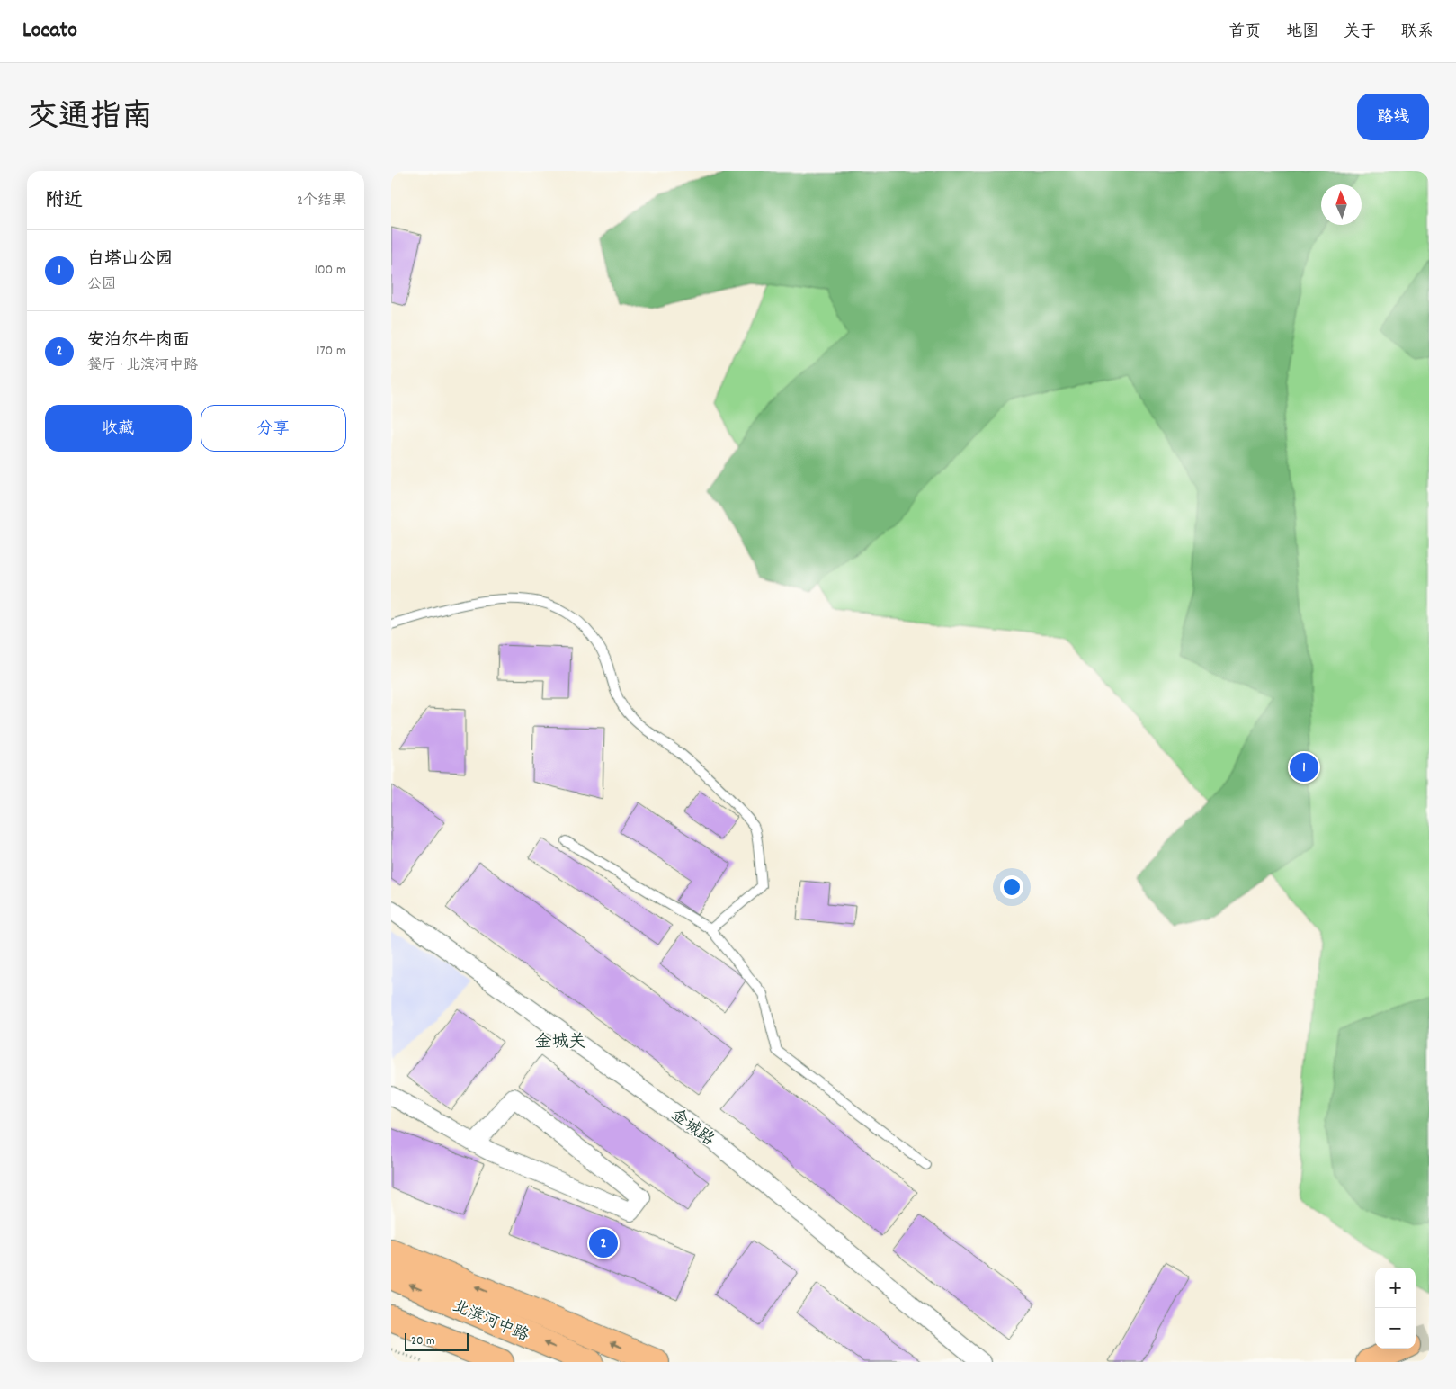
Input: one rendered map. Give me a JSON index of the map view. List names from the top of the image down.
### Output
{
  "streets": {
    "main road": ["北滨河中路"],
    "street": ["金城路"]
  },
  "districts": ["金城关"],
  "scale_bar": "20 m",
  "north": "top",
  "page": {
    "header": "Locato",
    "nav": [
      "首页",
      "地图",
      "关于",
      "联系"
    ],
    "title": "交通指南",
    "buttons": [
      "路线",
      ["收藏", "分享"]
    ],
    "heading": ["附近", "2个结果"],
    "list": [
      {
        "mark": "1",
        "name": "白塔山公园",
        "note": "公园",
        "value": "100 m"
      },
      {
        "mark": "2",
        "name": "安泊尔牛肉面",
        "note": "餐厅 · 北滨河中路",
        "value": "170 m"
      }
    ],
    "pins": ["1", "2"],
    "map_buttons": ["+", "−"],
    "scale": "20 m"
  }
}
